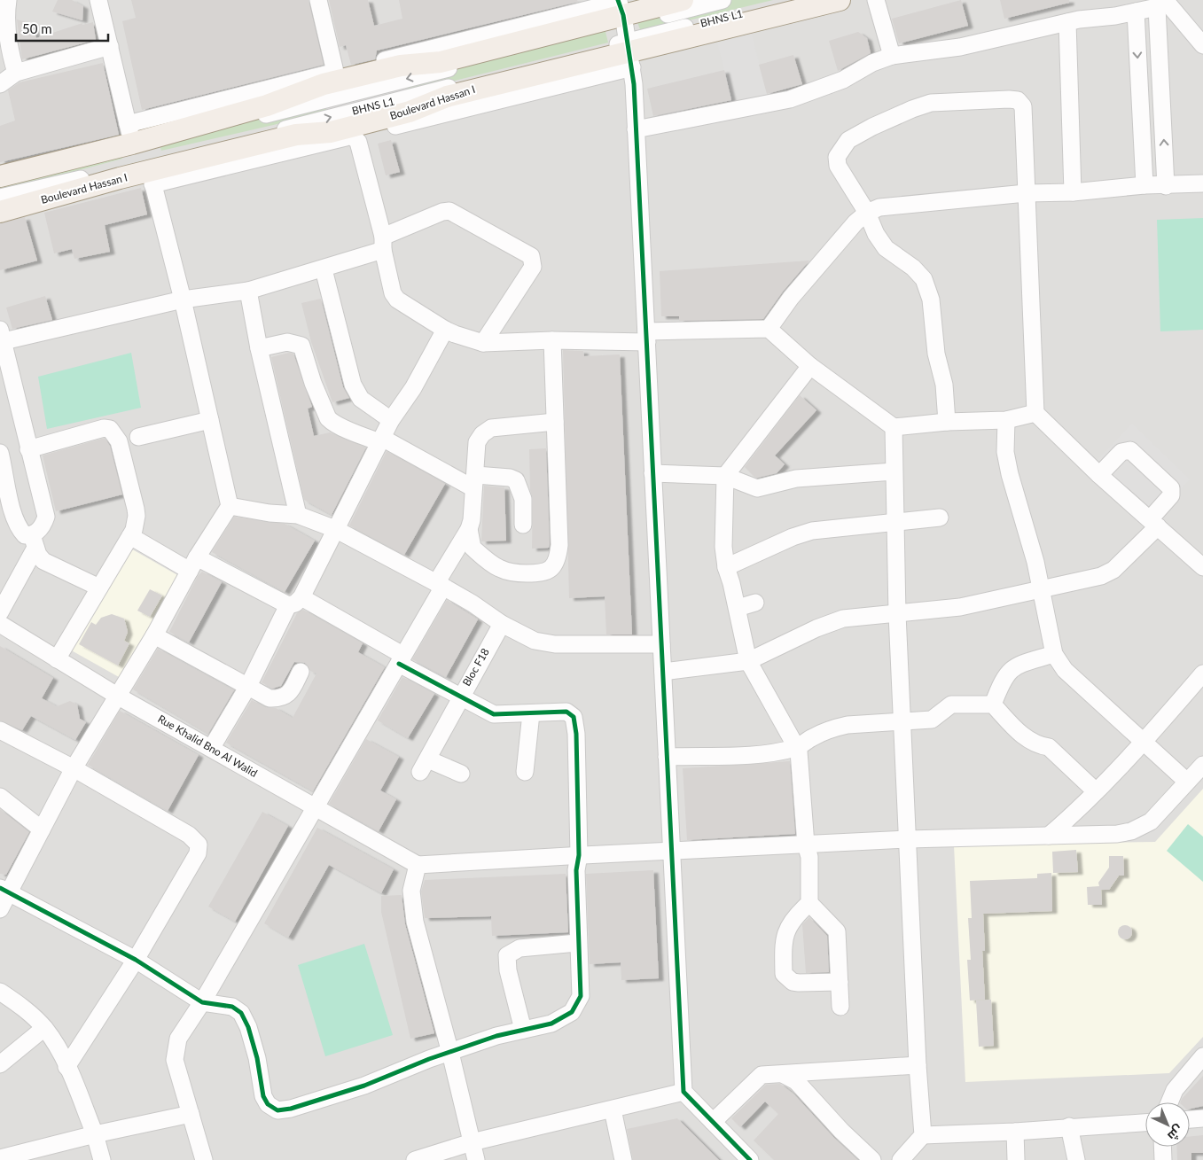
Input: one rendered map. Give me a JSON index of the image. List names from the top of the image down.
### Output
{
  "streets": {
    "main road": ["Boulevard Hassan I"],
    "street": ["BHNS L1", "Bloc F18", "Rue Khalid Bno Al Walid"]
  },
  "crossings": [
    ["BHNS L1", "Boulevard Hassan I"]
  ],
  "scale_bar": "50 m",
  "north": "bottom right"
}
